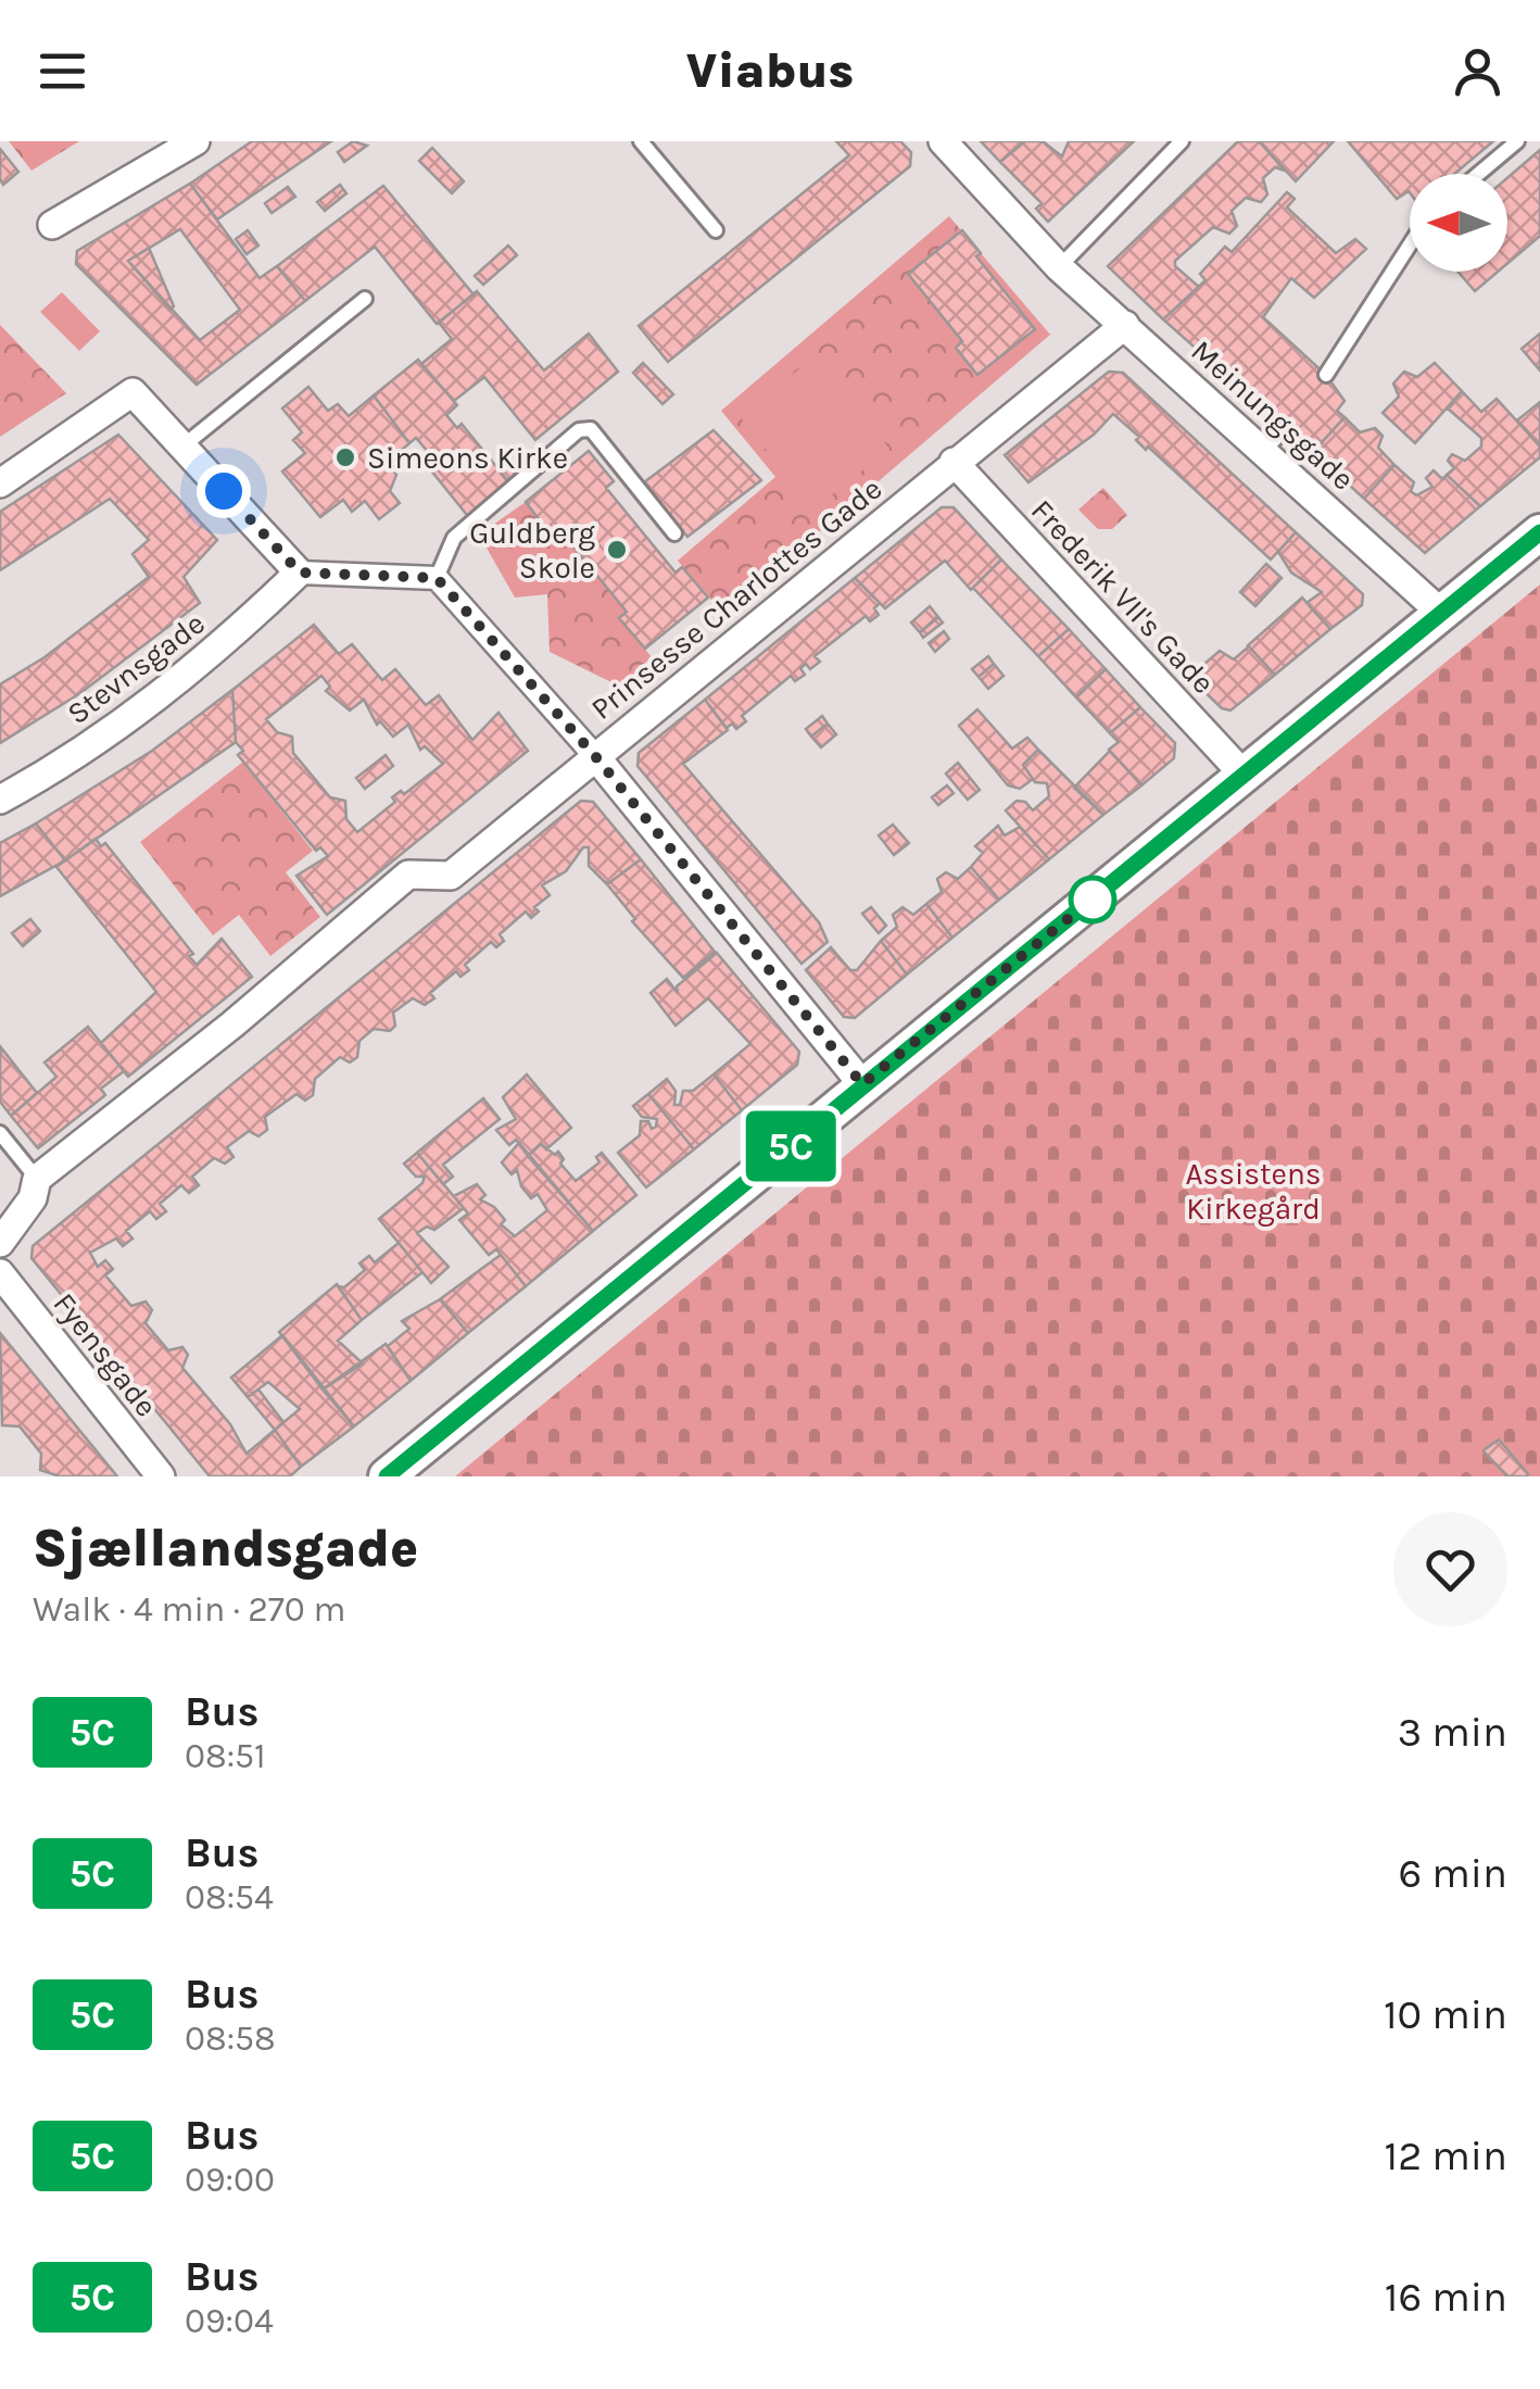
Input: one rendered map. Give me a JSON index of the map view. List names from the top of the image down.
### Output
{
  "streets": {
    "street": [
      "Meinungsgade",
      "Frederik VII's Gade",
      "Prinsesse Charlottes Gade",
      "Stevnsgade",
      "Fyensgade"
    ]
  },
  "crossings": [
    ["Meinungsgade", "Prinsesse Charlottes Gade"],
    ["Frederik VII's Gade", "Prinsesse Charlottes Gade"]
  ],
  "parks": ["Assistens Kirkegård"],
  "places": ["Simeons Kirke", "Guldberg Skole"],
  "lines": ["bus line 5C"],
  "north": "left",
  "page": {
    "header": "Viabus",
    "on_map": "5C",
    "heading": ["Sjællandsgade", "Walk · 4 min · 270 m"],
    "list": [
      {
        "mark": "5C",
        "name": "Bus",
        "note": "08:51",
        "value": "3 min"
      },
      {
        "mark": "5C",
        "name": "Bus",
        "note": "08:54",
        "value": "6 min"
      },
      {
        "mark": "5C",
        "name": "Bus",
        "note": "08:58",
        "value": "10 min"
      },
      {
        "mark": "5C",
        "name": "Bus",
        "note": "09:00",
        "value": "12 min"
      },
      {
        "mark": "5C",
        "name": "Bus",
        "note": "09:04",
        "value": "16 min"
      }
    ]
  }
}
